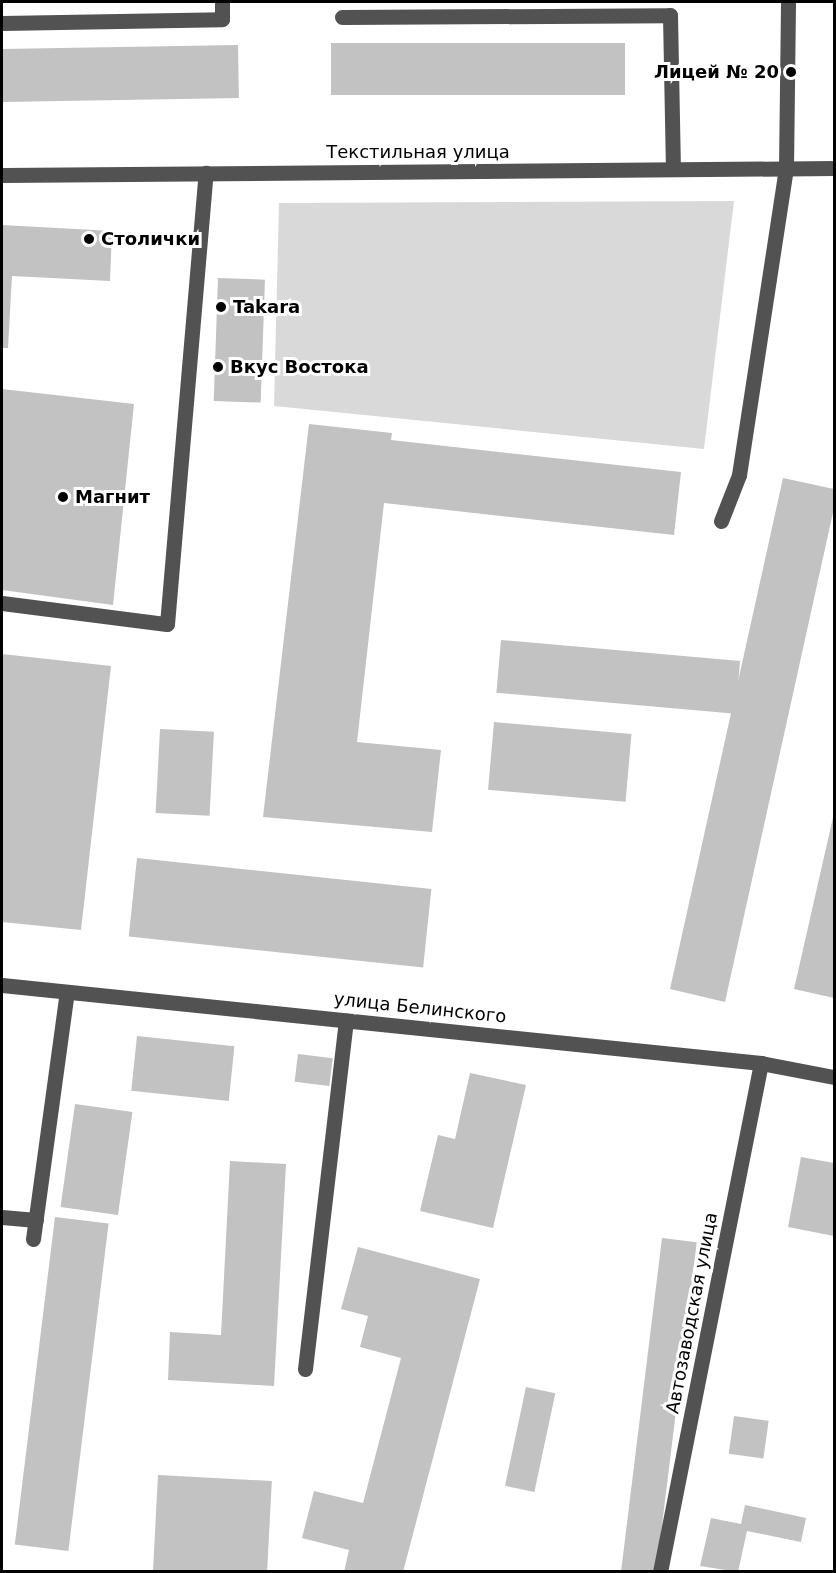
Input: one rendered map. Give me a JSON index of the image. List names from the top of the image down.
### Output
{
  "streets": {
    "street": ["Текстильная улица", "улица Белинского", "Автозаводская улица"]
  },
  "crossings": [
    ["улица Белинского", "Автозаводская улица"]
  ],
  "places": [
    "Лицей № 20",
    "Столички",
    "Takara",
    "Вкус Востока",
    "Магнит"
  ]
}
